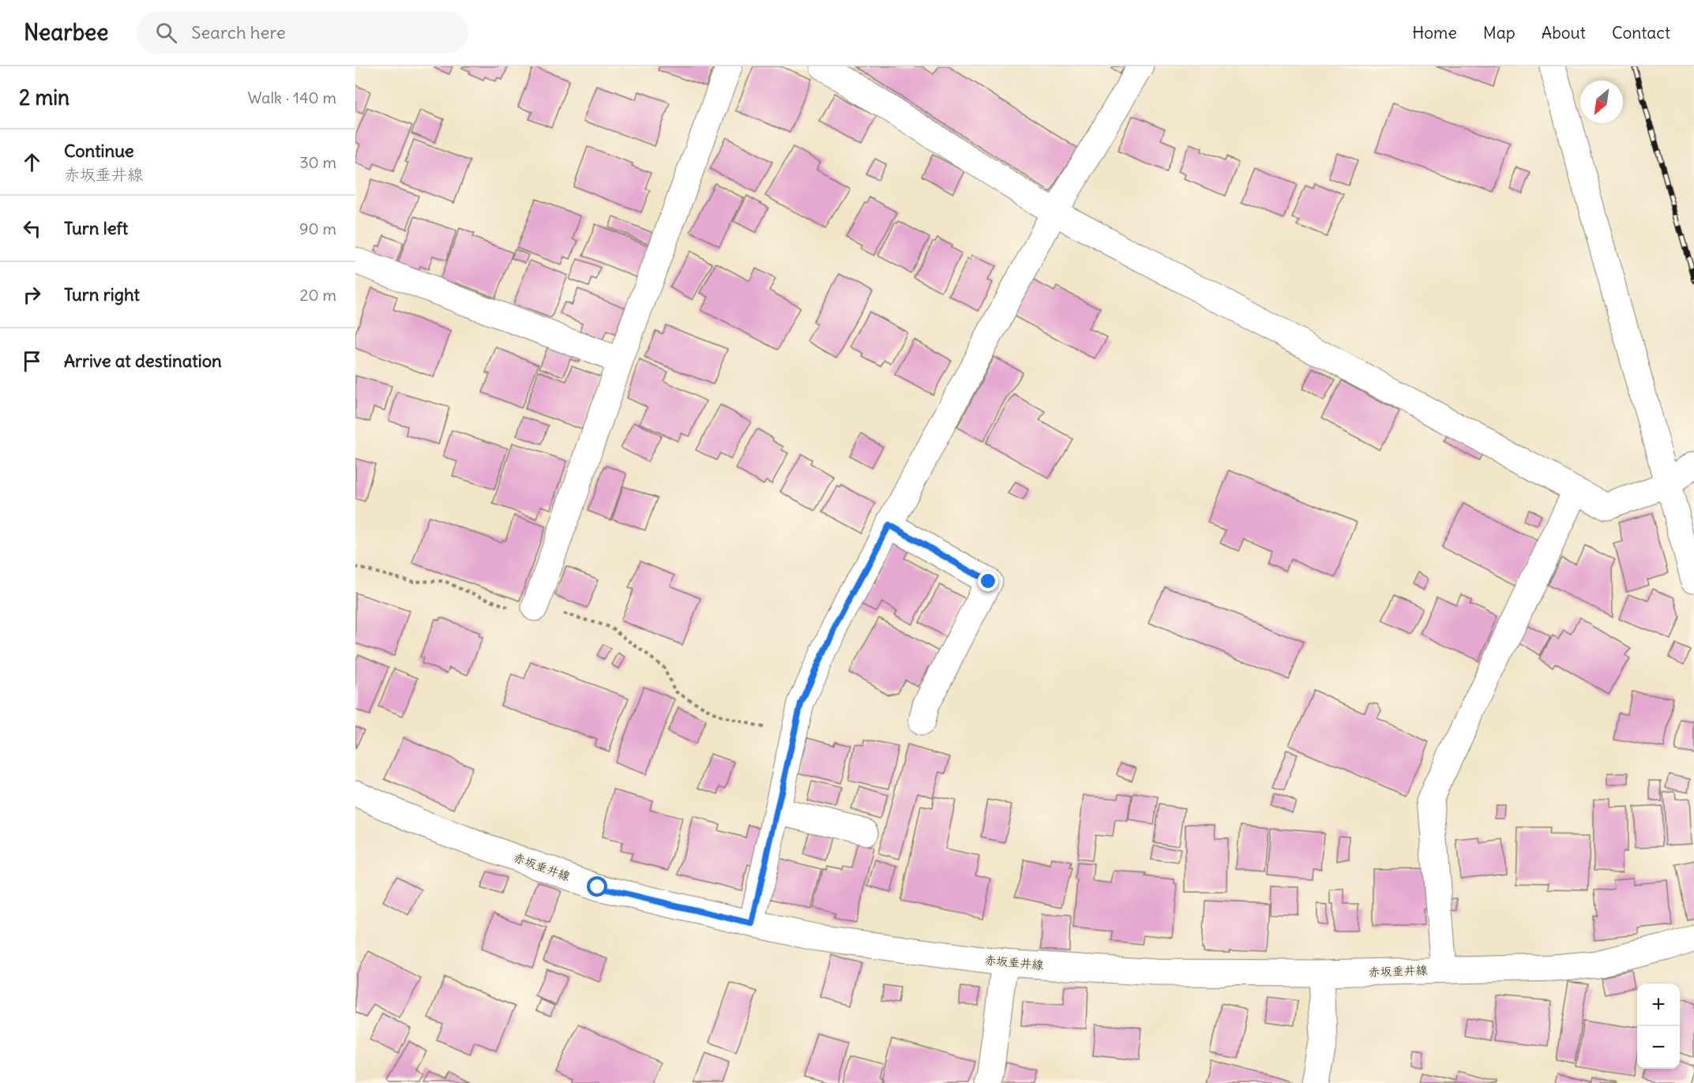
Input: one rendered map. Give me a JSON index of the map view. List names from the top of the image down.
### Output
{
  "streets": {
    "street": ["赤坂垂井線"]
  },
  "north": "bottom left",
  "page": {
    "header": "Nearbee",
    "search": "Search here",
    "nav": [
      "Home",
      "Map",
      "About",
      "Contact"
    ],
    "heading": ["2 min", "Walk · 140 m"],
    "list": [
      ["Continue", "赤坂垂井線", "30 m"],
      ["Turn left", "90 m"],
      ["Turn right", "20 m"],
      "Arrive at destination"
    ],
    "map_buttons": ["+", "−"]
  }
}
